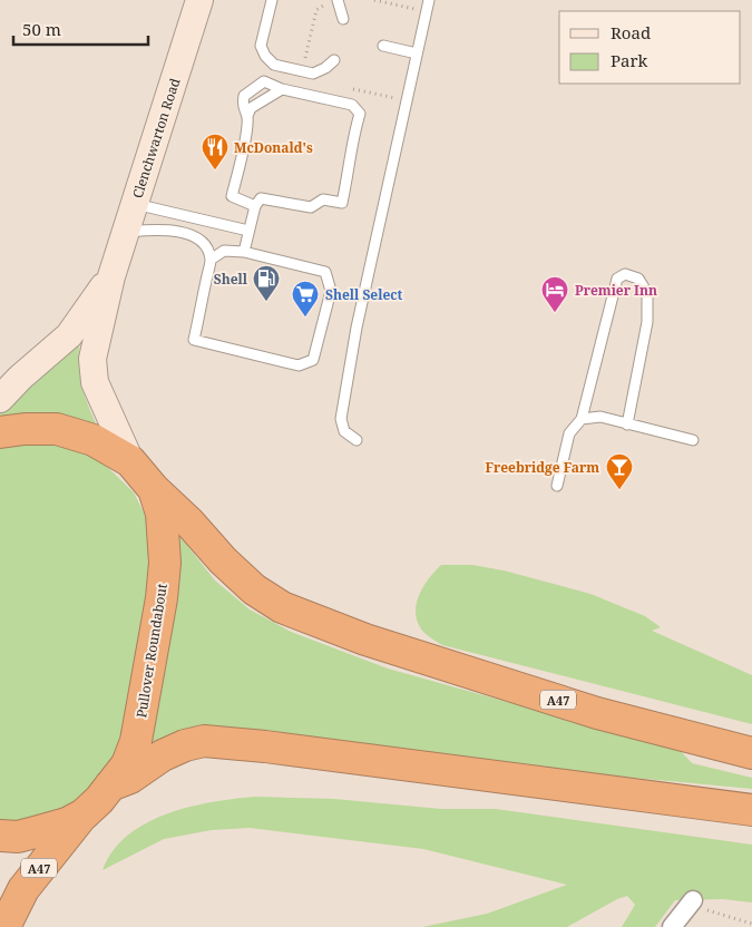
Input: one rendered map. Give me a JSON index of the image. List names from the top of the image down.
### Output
{
  "streets": {
    "highway": ["Pullover Roundabout", "A47"],
    "street": ["Clenchwarton Road"]
  },
  "crossings": [
    ["Clenchwarton Road", "Pullover Roundabout"],
    ["Pullover Roundabout", "A47"]
  ],
  "places": {
    "restaurant": ["McDonald's"],
    "fuel station": ["Shell"],
    "hotel": ["Premier Inn"],
    "supermarket": ["Shell Select"],
    "bar": ["Freebridge Farm"]
  },
  "legend": ["Road", "Park"],
  "scale_bar": "50 m"
}
